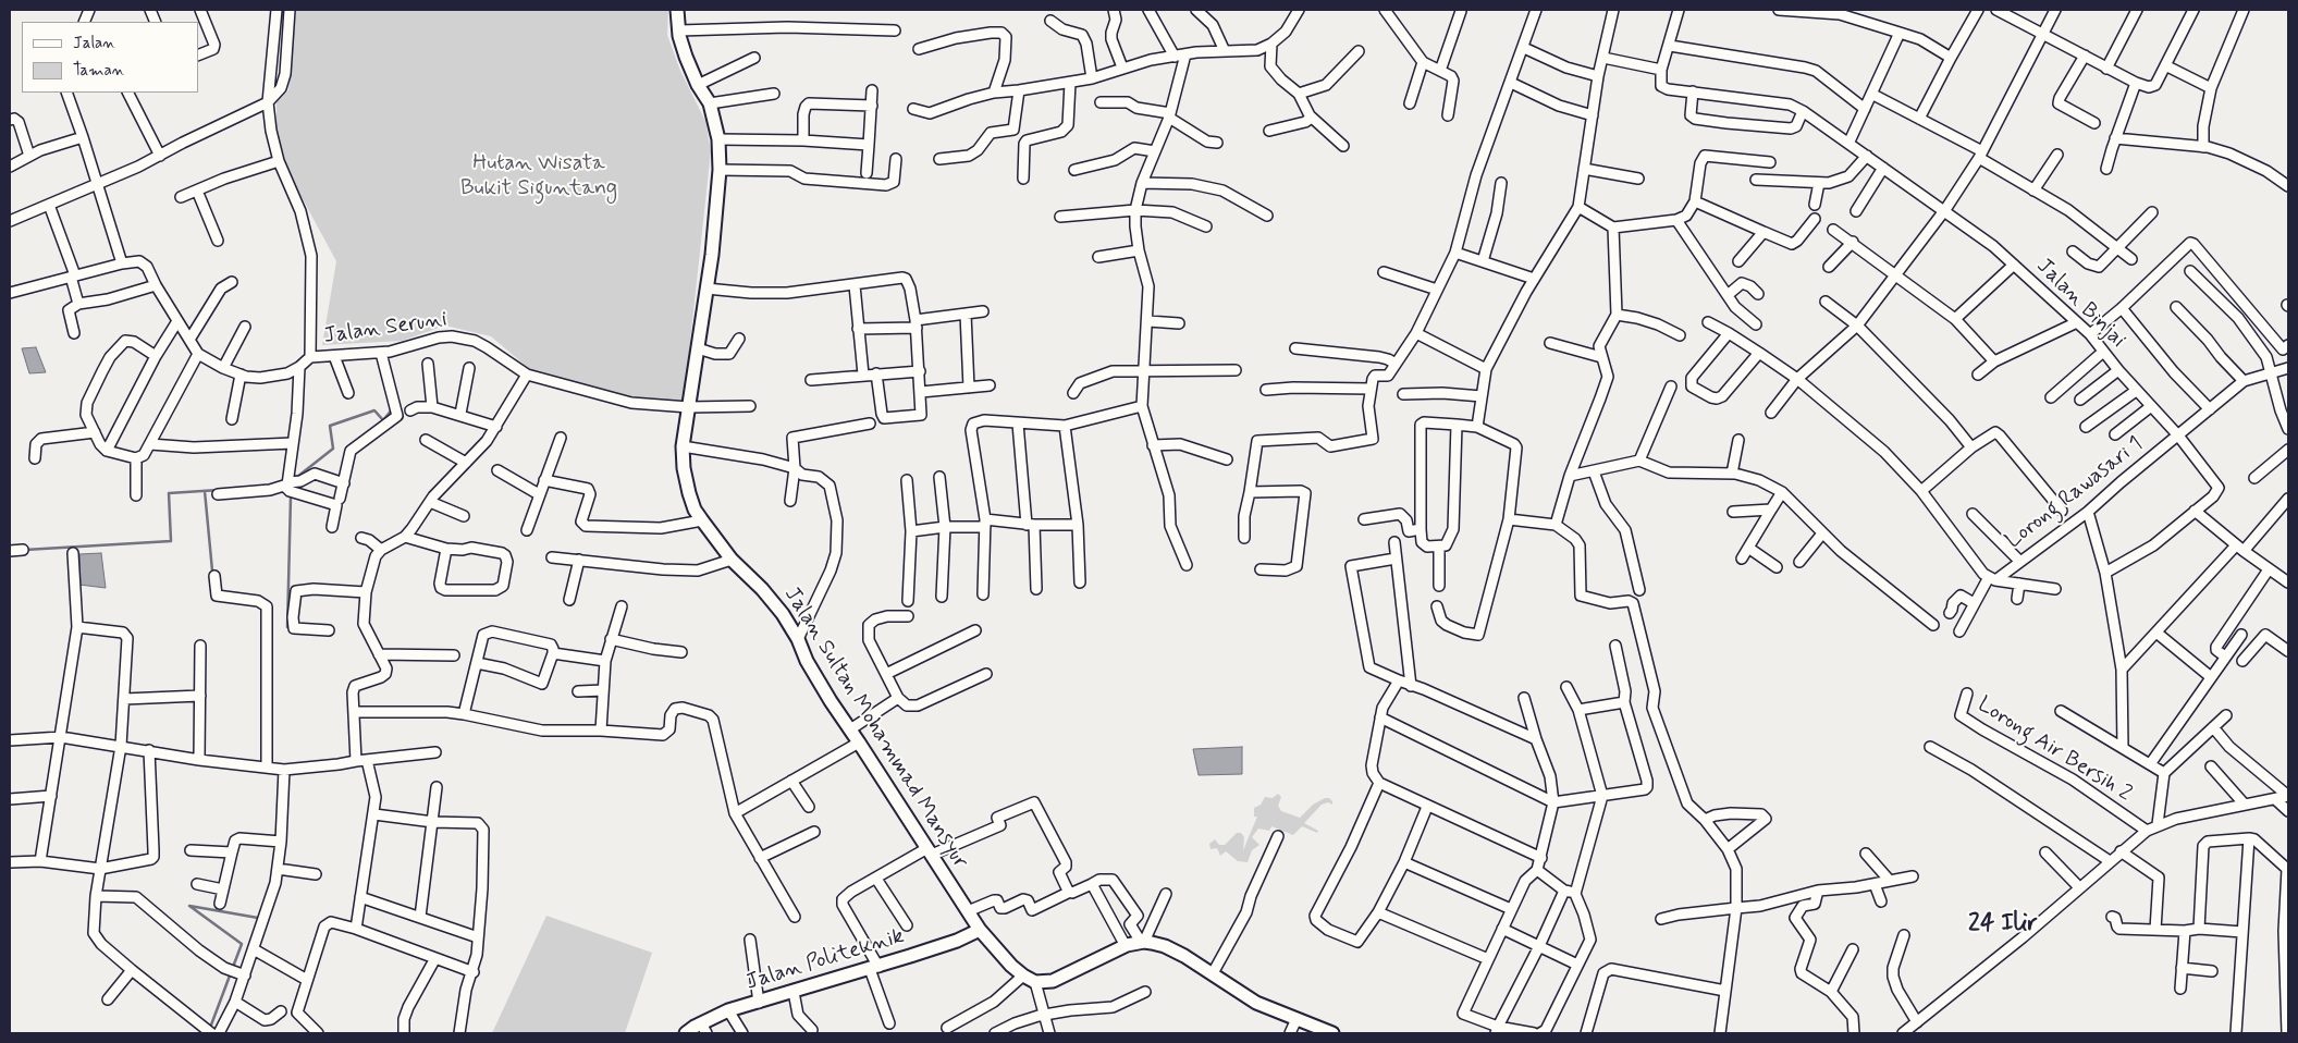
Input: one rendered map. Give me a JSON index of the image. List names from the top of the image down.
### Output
{
  "streets": {
    "street": [
      "Jalan Binjai",
      "Jalan Seruni",
      "Lorong Rawasari 1",
      "Jalan Sultan Mohammad Mansyur",
      "Lorong Air Bersih 2",
      "Jalan Politeknik"
    ]
  },
  "crossings": [
    ["Jalan Binjai", "Lorong Rawasari 1"],
    ["Jalan Seruni", "Jalan Sultan Mohammad Mansyur"],
    ["Jalan Sultan Mohammad Mansyur", "Jalan Politeknik"]
  ],
  "districts": ["24 Ilir"],
  "parks": ["Hutan Wisata Bukit Siguntang"],
  "legend": ["Jalan", "Taman"]
}
